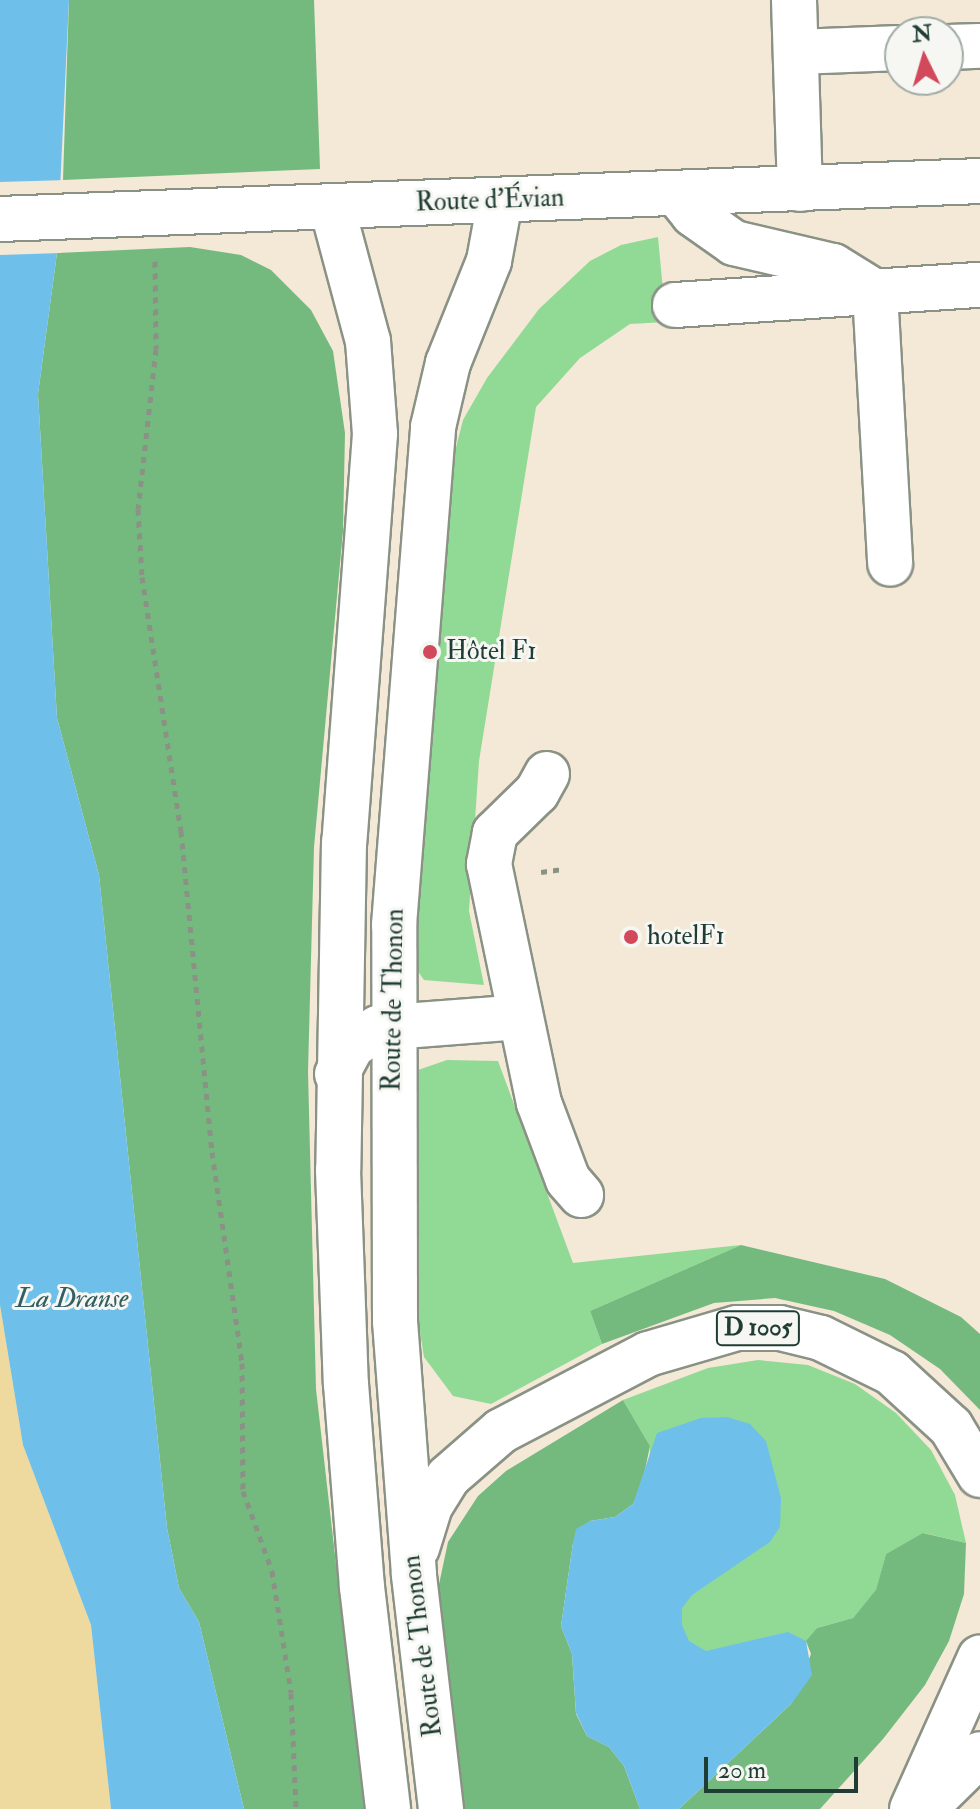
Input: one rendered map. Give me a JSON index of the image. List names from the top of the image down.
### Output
{
  "streets": {
    "main road": ["Route d'Évian", "Route de Thonon", "D 1005"]
  },
  "crossings": [
    ["Route d'Évian", "Route de Thonon"],
    ["Route de Thonon", "D 1005"]
  ],
  "water": ["La Dranse"],
  "places": ["Hôtel F1", "hotelF1"],
  "scale_bar": "20 m",
  "north": "top"
}
